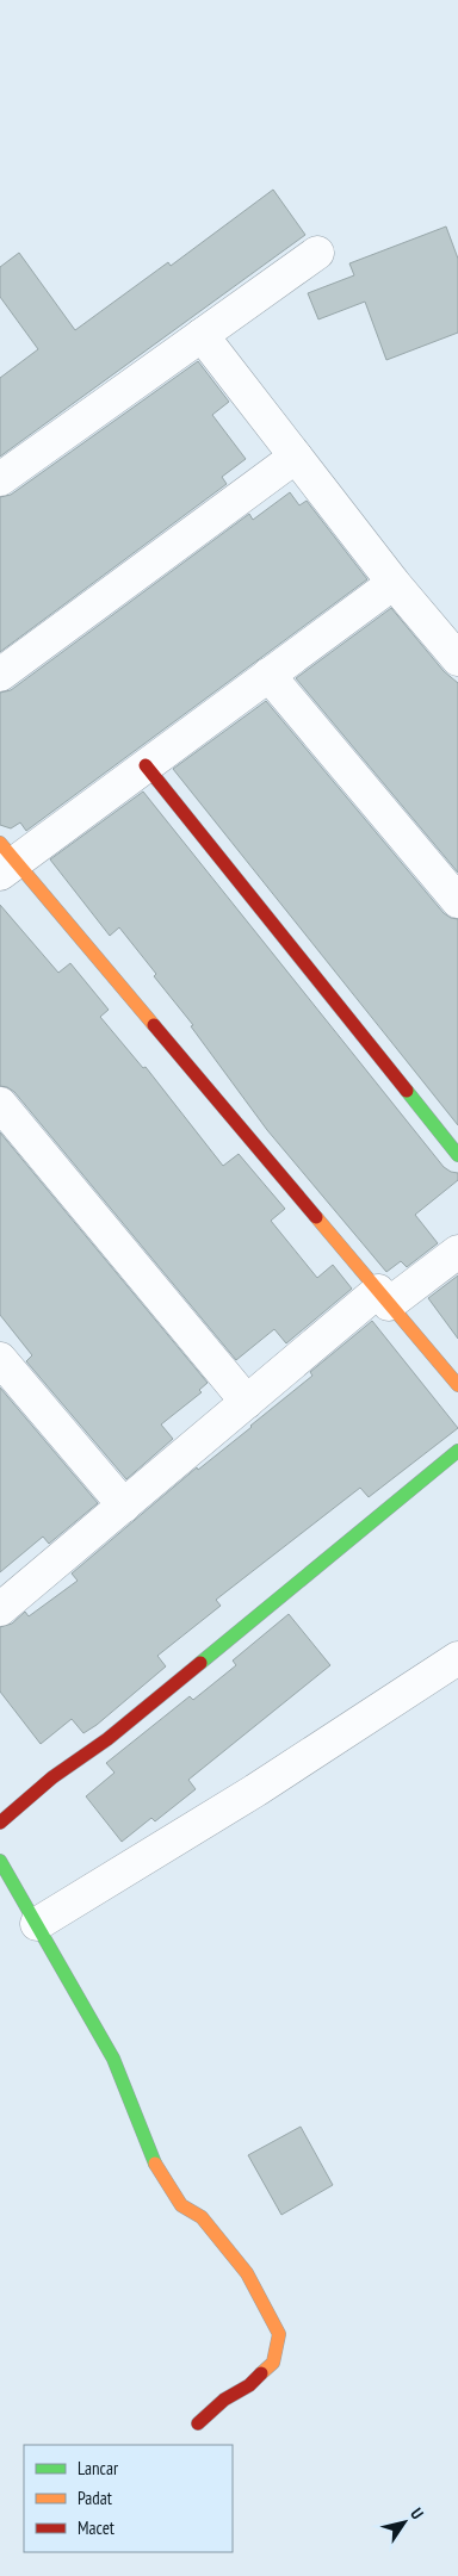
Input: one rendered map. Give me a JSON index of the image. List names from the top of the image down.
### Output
{
  "legend": ["Lancar", "Padat", "Macet"],
  "north": "top right"
}
